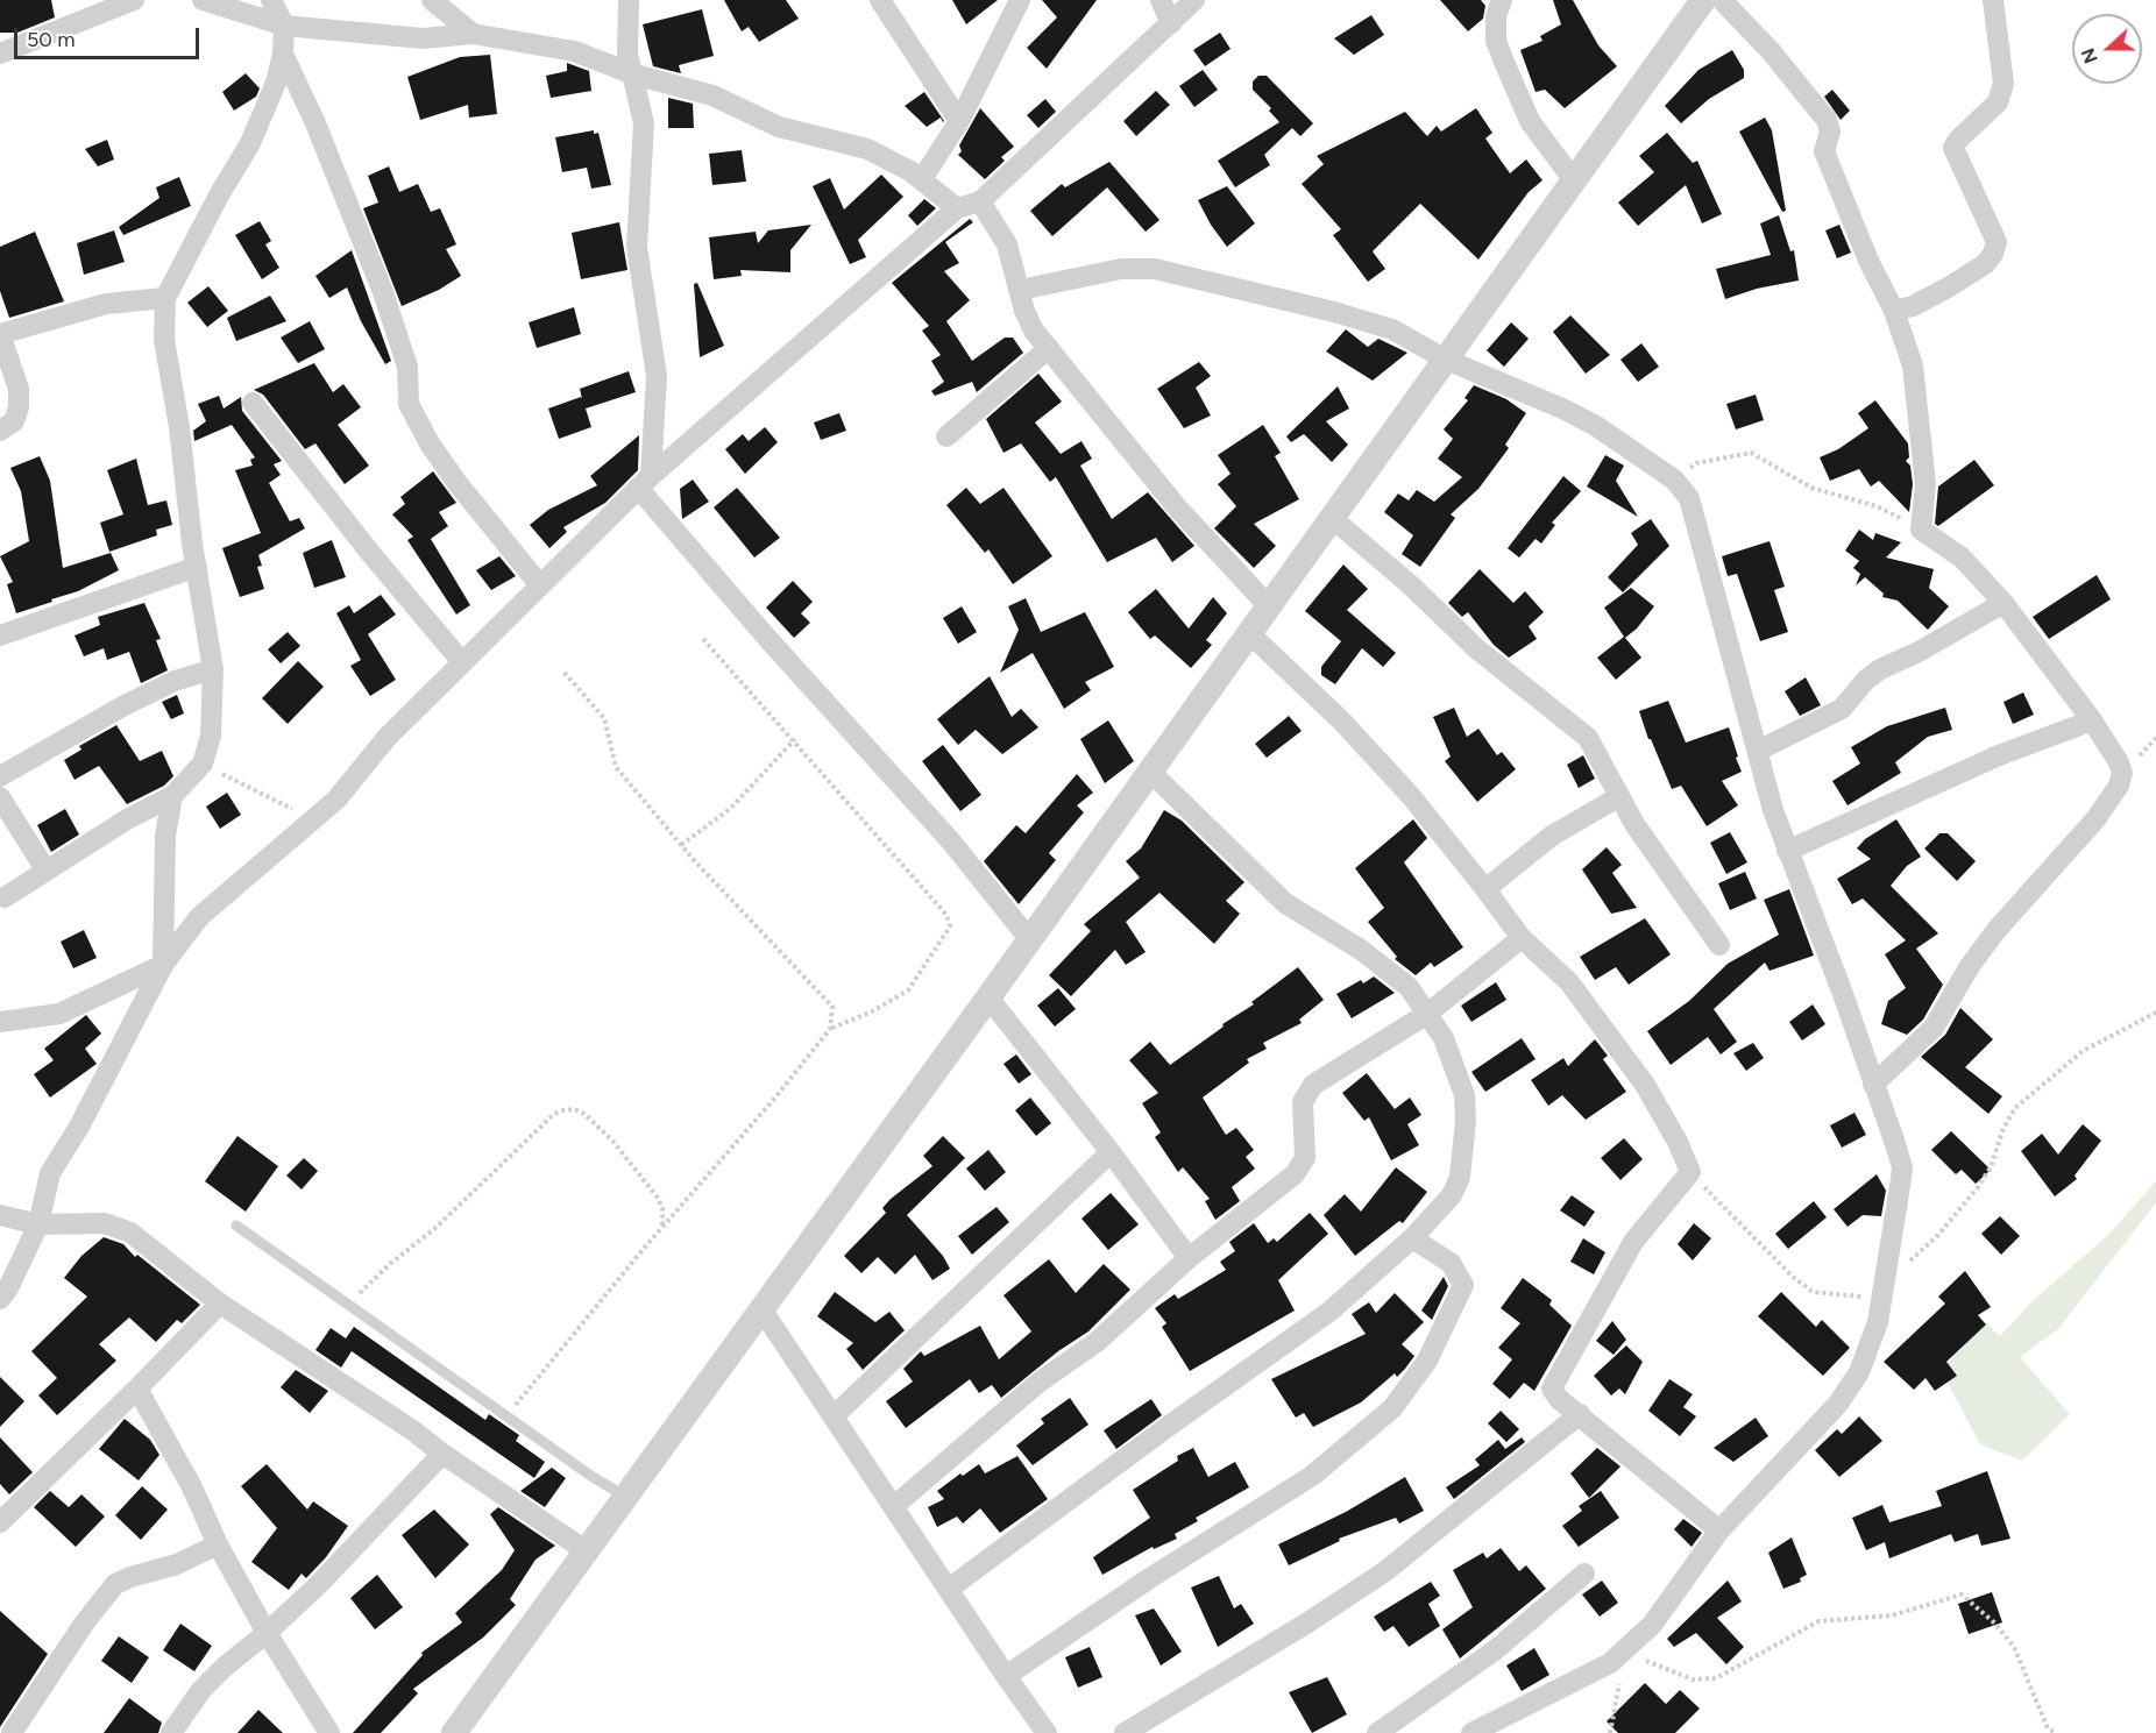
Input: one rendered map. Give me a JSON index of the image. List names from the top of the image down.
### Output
{
  "scale_bar": "50 m",
  "north": "left"
}
